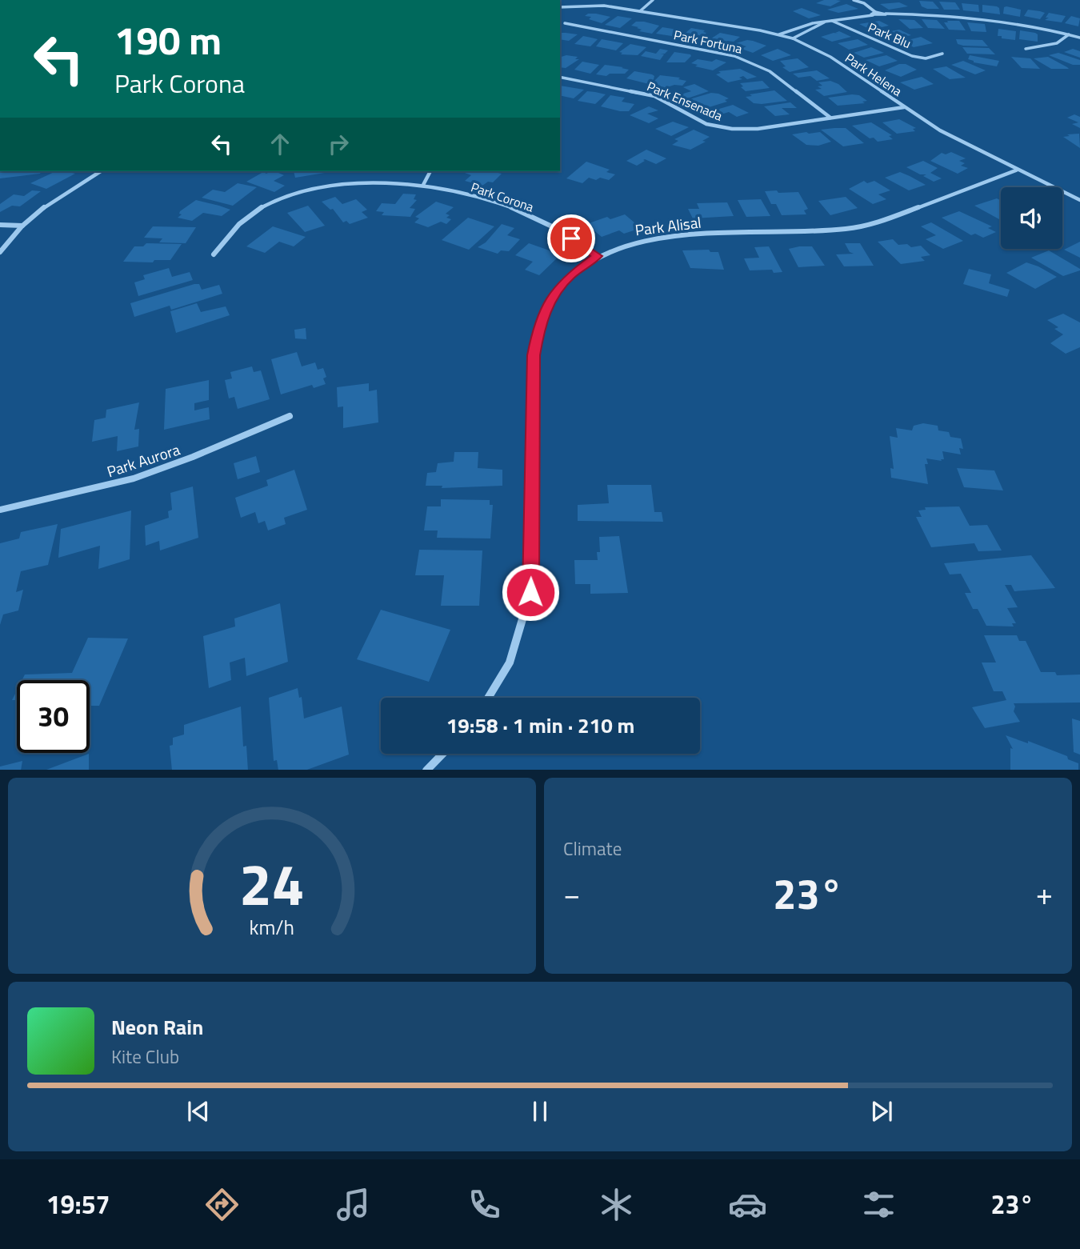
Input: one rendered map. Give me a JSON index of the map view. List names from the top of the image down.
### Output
{
  "streets": {
    "street": [
      "Park Blu",
      "Park Fortuna",
      "Park Helena",
      "Park Ensenada",
      "Park Corona",
      "Park Alisal",
      "Park Aurora"
    ]
  },
  "crossings": [
    ["Park Fortuna", "Park Ensenada"],
    ["Park Helena", "Park Ensenada"],
    ["Park Helena", "Park Alisal"],
    ["Park Corona", "Park Alisal"]
  ],
  "page": {
    "turn": ["190 m", "Park Corona"],
    "limit": "30",
    "trip": "19:58 · 1 min · 210 m",
    "tile": "Climate",
    "heat": ["−", "23°", "+"],
    "song": ["Neon Rain", "Kite Club"],
    "tabs": ["19:57", "23°"],
    "gauge": ["24", "km/h"]
  }
}
